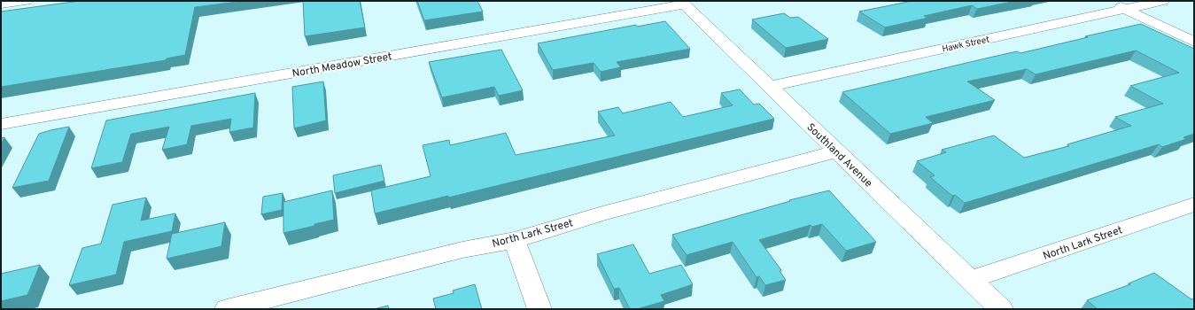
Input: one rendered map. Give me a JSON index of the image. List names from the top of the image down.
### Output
{
  "streets": {
    "street": [
      "Hawk Street",
      "North Meadow Street",
      "Southland Avenue",
      "North Lark Street"
    ]
  },
  "crossings": [
    ["Hawk Street", "Southland Avenue"],
    ["North Meadow Street", "Southland Avenue"],
    ["Southland Avenue", "North Lark Street"]
  ]
}
